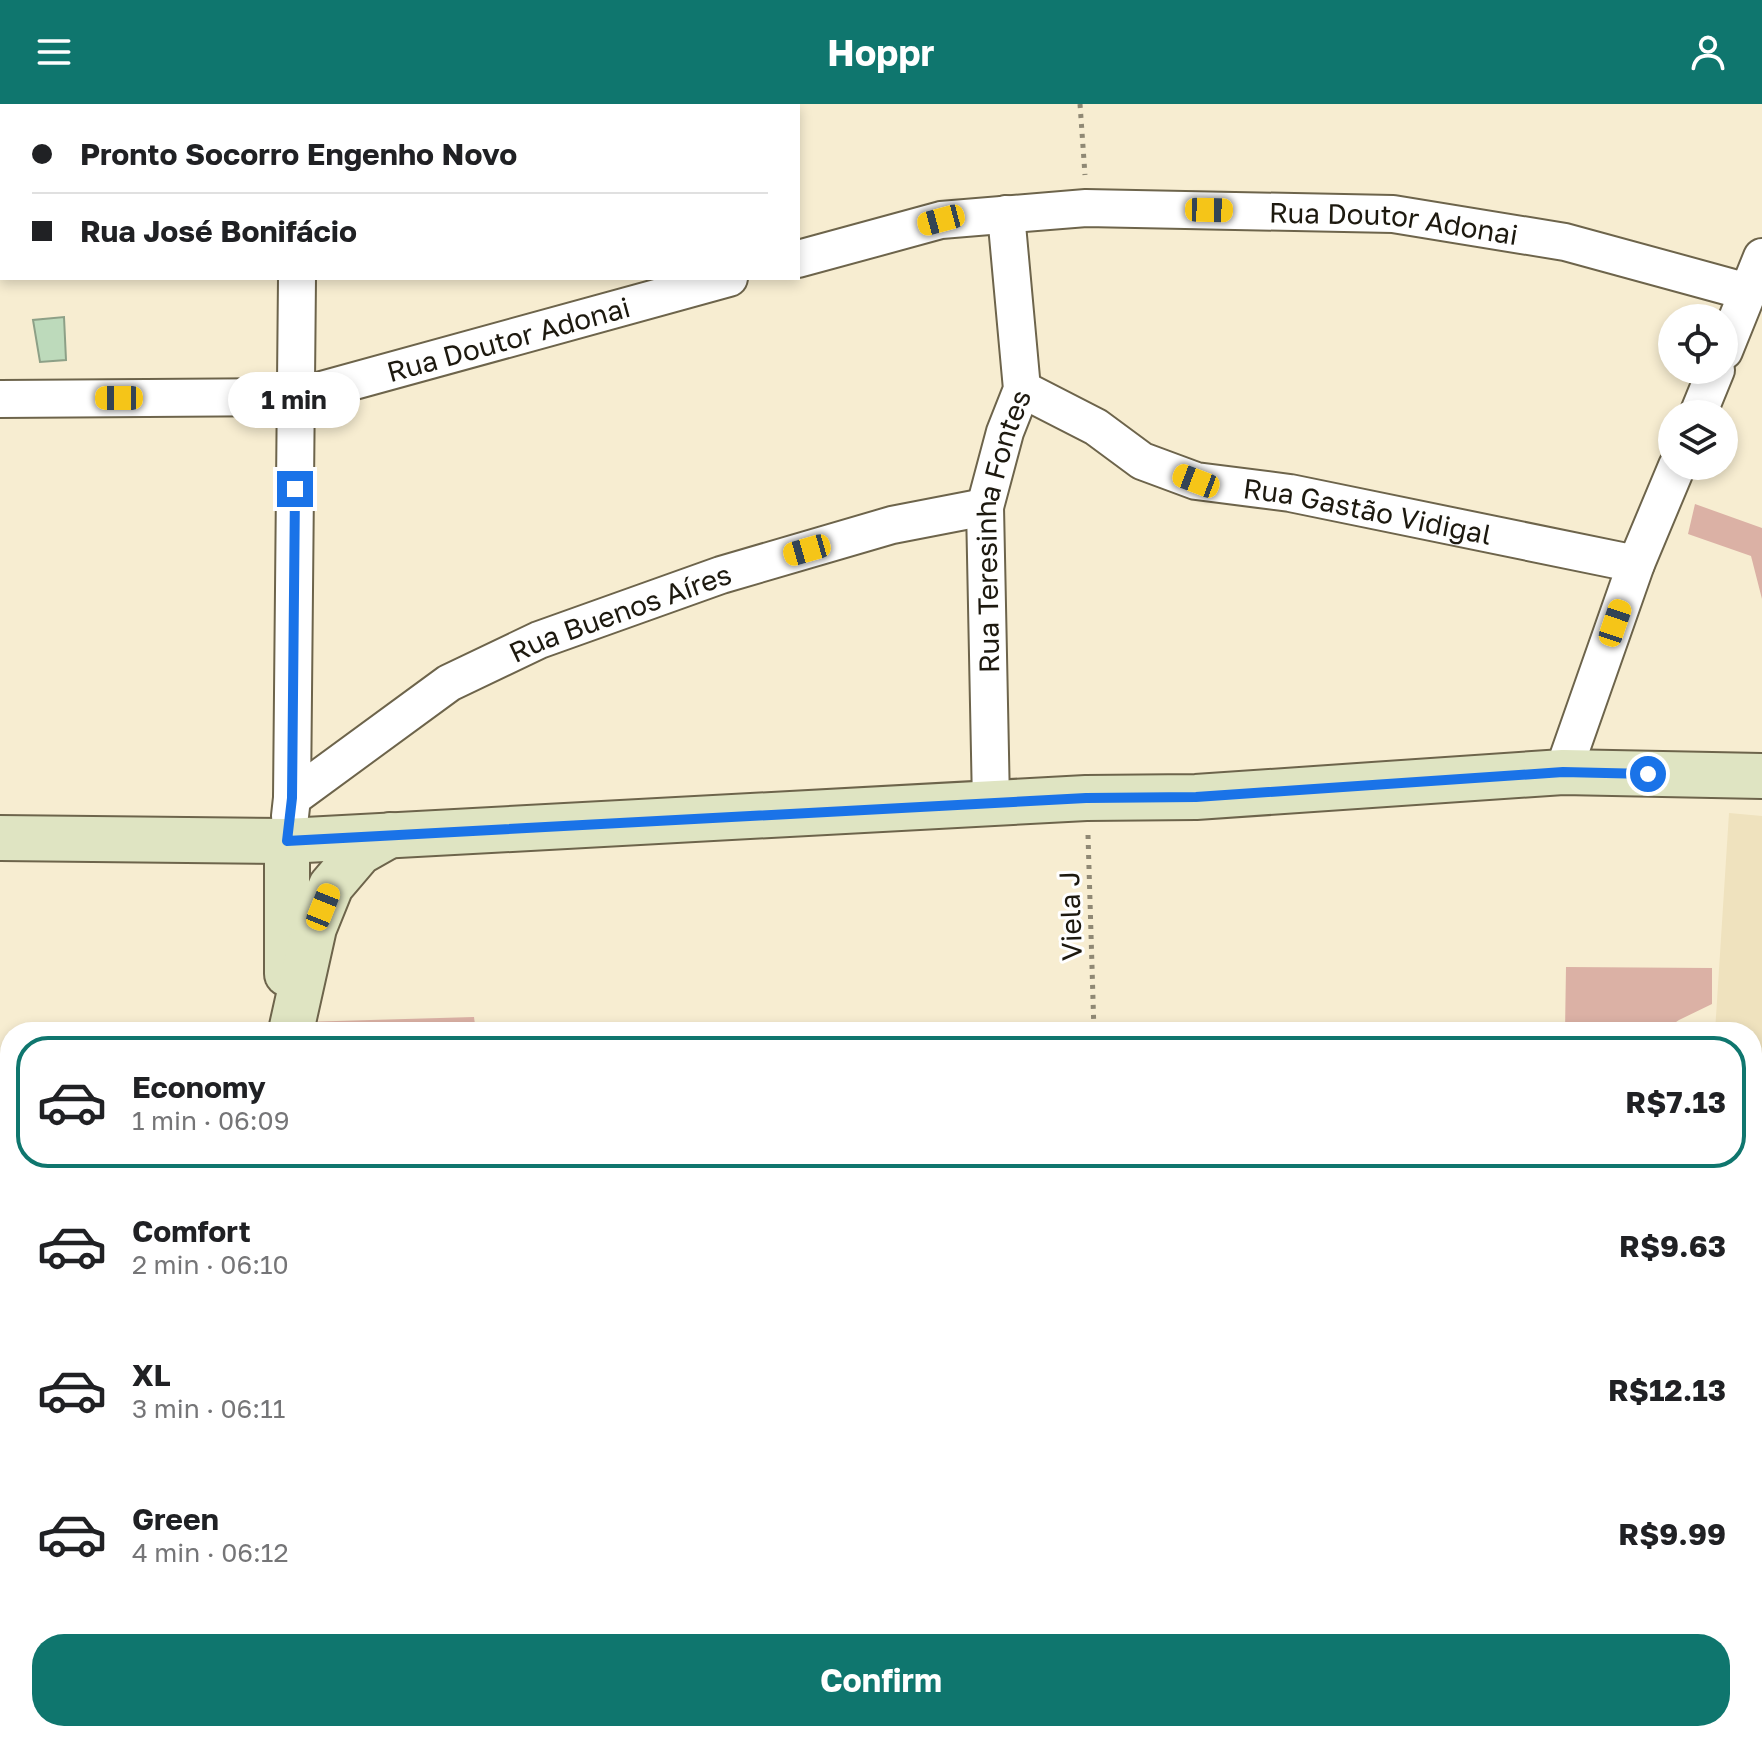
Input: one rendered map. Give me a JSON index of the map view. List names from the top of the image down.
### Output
{
  "streets": {
    "street": [
      "Rua Doutor Adonai",
      "Rua Gastão Vidigal",
      "Rua Teresinha Fontes",
      "Rua Buenos Aíres"
    ],
    "path": ["Viela J"]
  },
  "crossings": [
    ["Rua Doutor Adonai", "Rua Teresinha Fontes"],
    ["Rua Gastão Vidigal", "Rua Teresinha Fontes"],
    ["Rua Teresinha Fontes", "Rua Buenos Aíres"]
  ],
  "page": {
    "header": "Hoppr",
    "banner": ["Pronto Socorro Engenho Novo", "Rua José Bonifácio"],
    "bubble": "1 min",
    "list": [
      {
        "name": "Economy",
        "note": "1 min · 06:09",
        "value": "R$7.13"
      },
      {
        "name": "Comfort",
        "note": "2 min · 06:10",
        "value": "R$9.63"
      },
      {
        "name": "XL",
        "note": "3 min · 06:11",
        "value": "R$12.13"
      },
      {
        "name": "Green",
        "note": "4 min · 06:12",
        "value": "R$9.99"
      }
    ],
    "buttons": "Confirm"
  }
}
